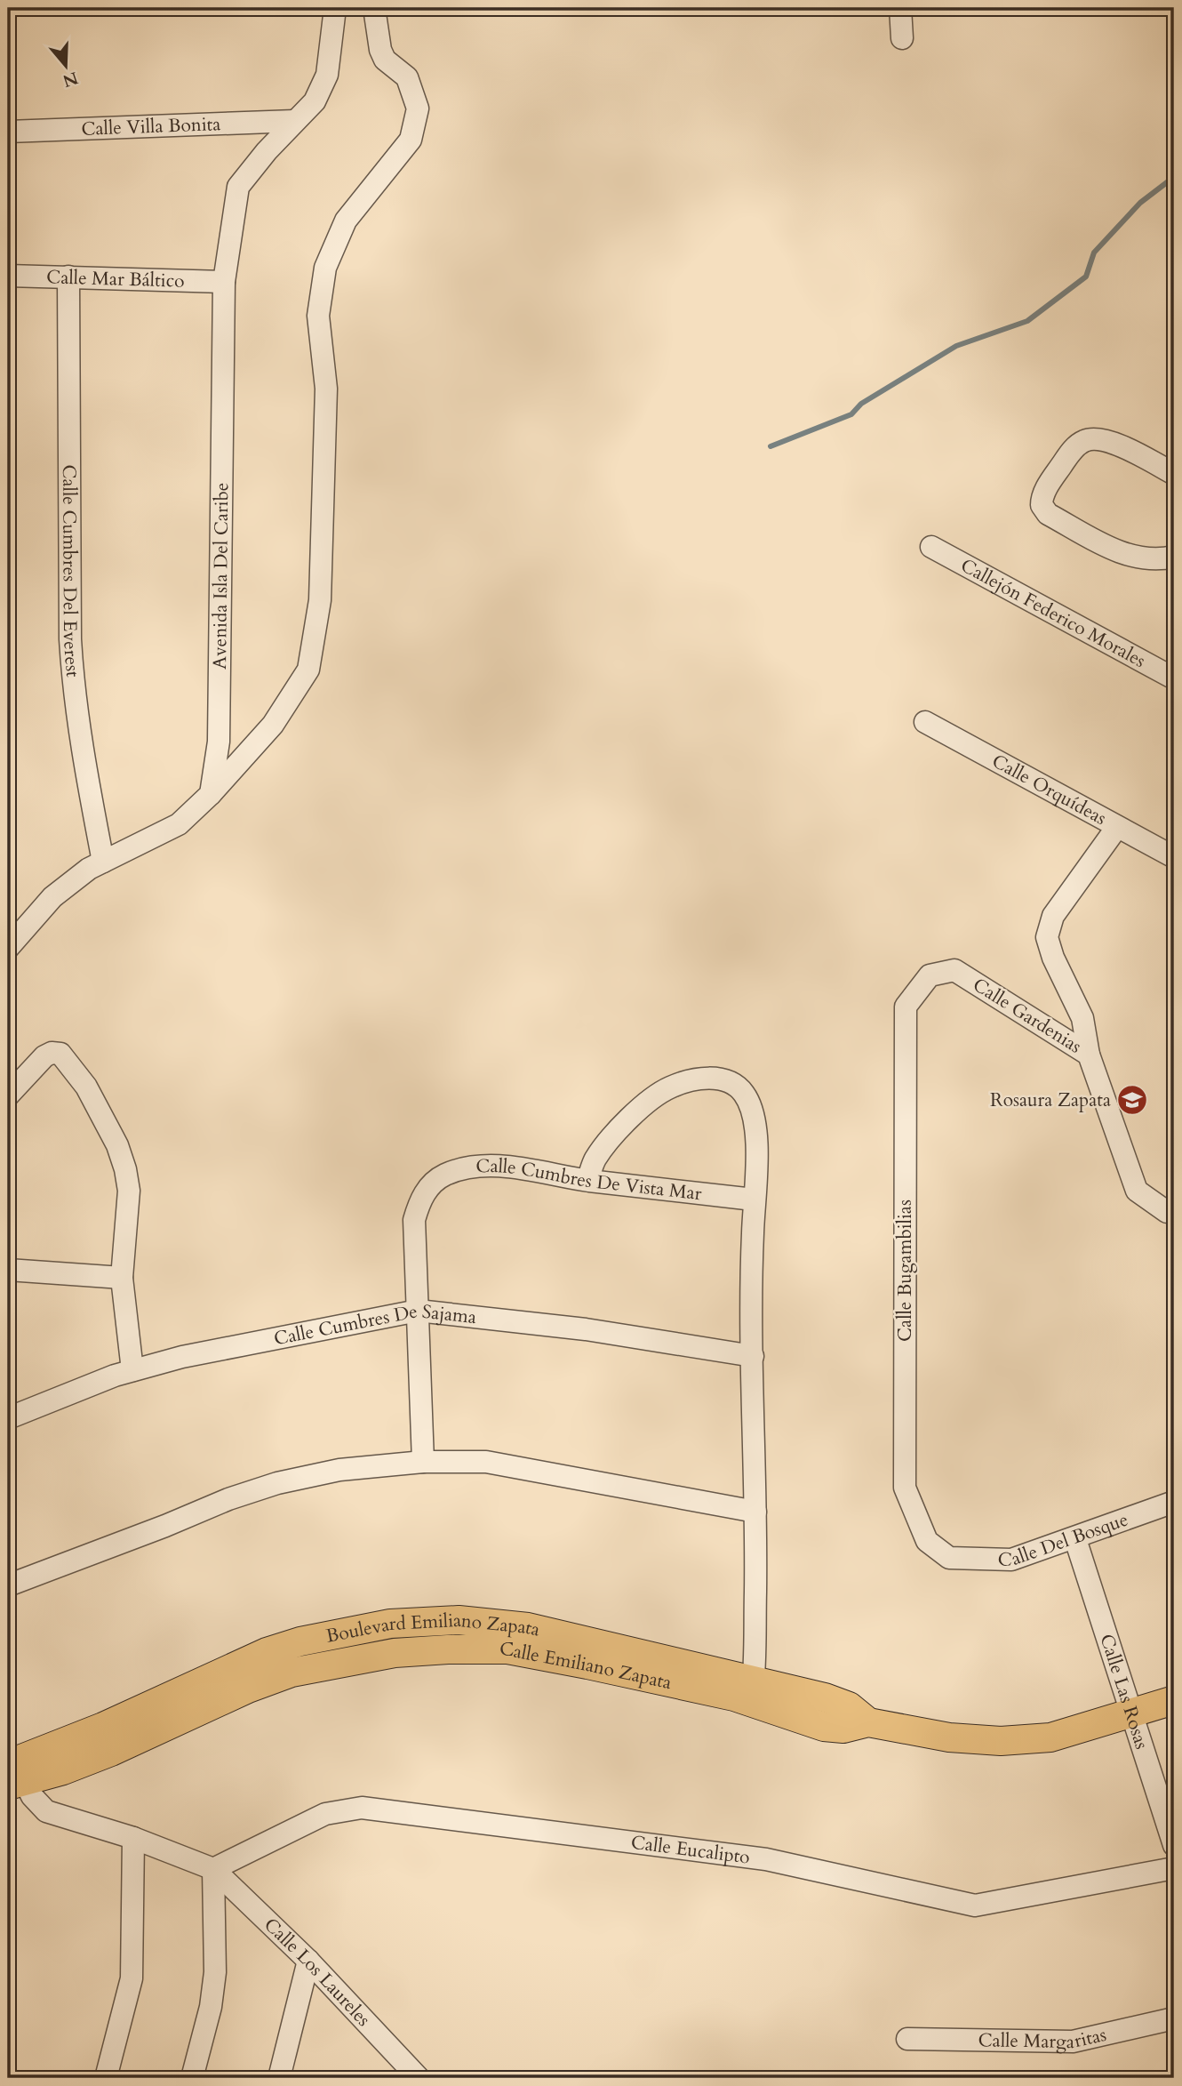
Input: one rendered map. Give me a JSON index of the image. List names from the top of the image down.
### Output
{
  "streets": {
    "main road": ["Calle Emiliano Zapata"],
    "street": [
      "Calle Villa Bonita",
      "Calle Mar Báltico",
      "Calle Cumbres Del Everest",
      "Avenida Isla Del Caribe",
      "Callejón Federico Morales",
      "Calle Orquídeas",
      "Calle Gardenias",
      "Calle Cumbres De Vista Mar",
      "Calle Bugambilias",
      "Calle Cumbres De Sajama",
      "Calle Del Bosque",
      "Calle Las Rosas",
      "Calle Eucalipto",
      "Calle Los Laureles",
      "Calle Margaritas"
    ]
  },
  "crossings": [
    ["Calle Villa Bonita", "Avenida Isla Del Caribe"],
    ["Calle Mar Báltico", "Calle Cumbres Del Everest"],
    ["Calle Mar Báltico", "Avenida Isla Del Caribe"],
    ["Calle Gardenias", "Calle Bugambilias"],
    ["Calle Cumbres De Vista Mar", "Calle Cumbres De Sajama"],
    ["Calle Bugambilias", "Calle Del Bosque"],
    ["Calle Del Bosque", "Calle Las Rosas"],
    ["Calle Emiliano Zapata", "Calle Las Rosas"],
    ["Calle Eucalipto", "Calle Los Laureles"]
  ],
  "places": {
    "school or university": ["Rosaura Zapata"]
  },
  "north": "bottom"
}
